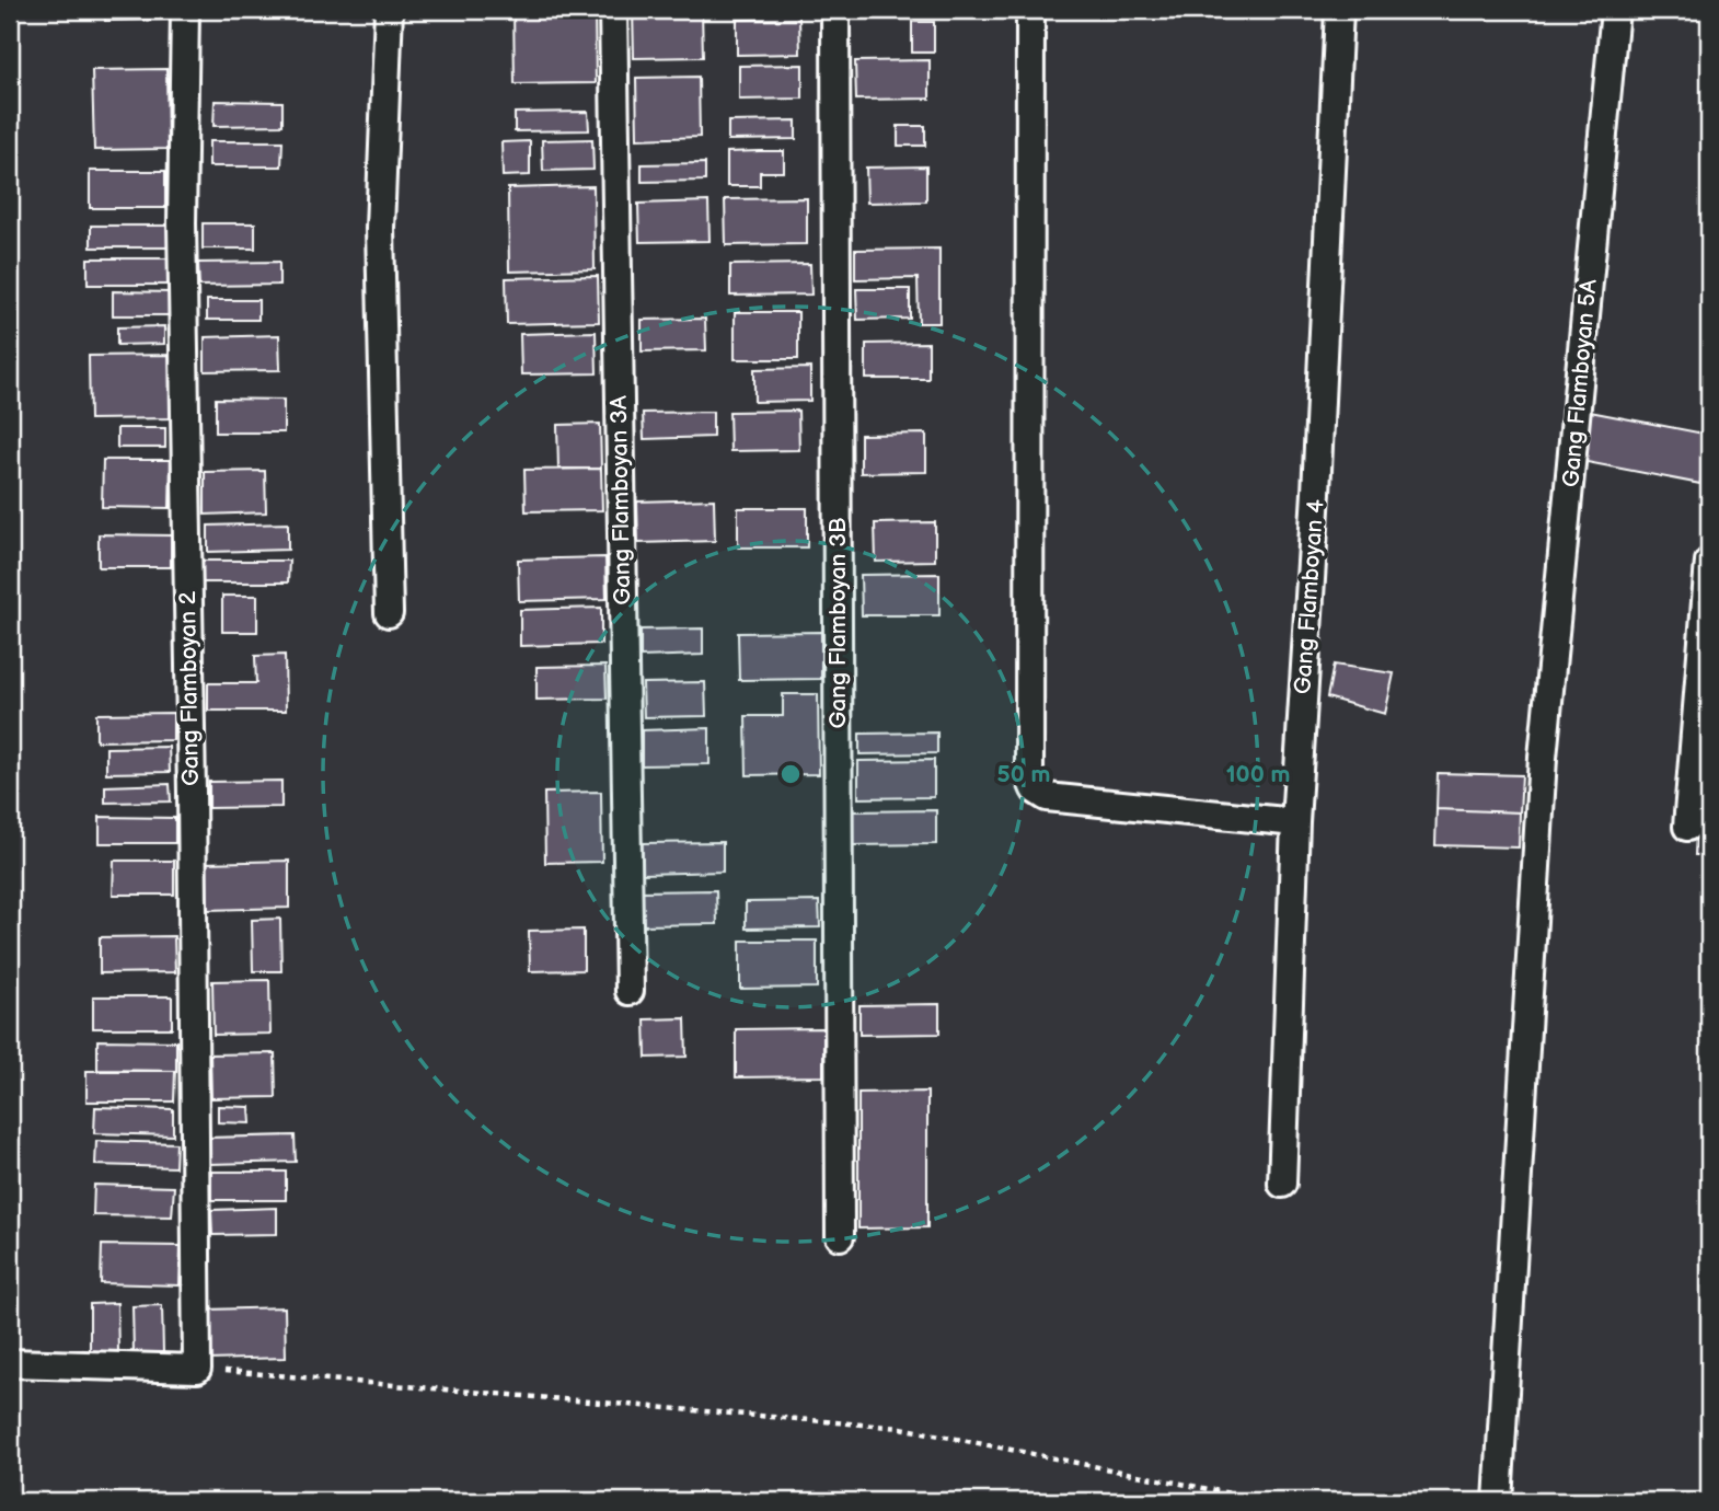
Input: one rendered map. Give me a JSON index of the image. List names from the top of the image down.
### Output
{
  "streets": {
    "street": [
      "Gang Flamboyan 5A",
      "Gang Flamboyan 3A",
      "Gang Flamboyan 4",
      "Gang Flamboyan 3B",
      "Gang Flamboyan 2"
    ]
  },
  "rings": ["50 m", "100 m"]
}
